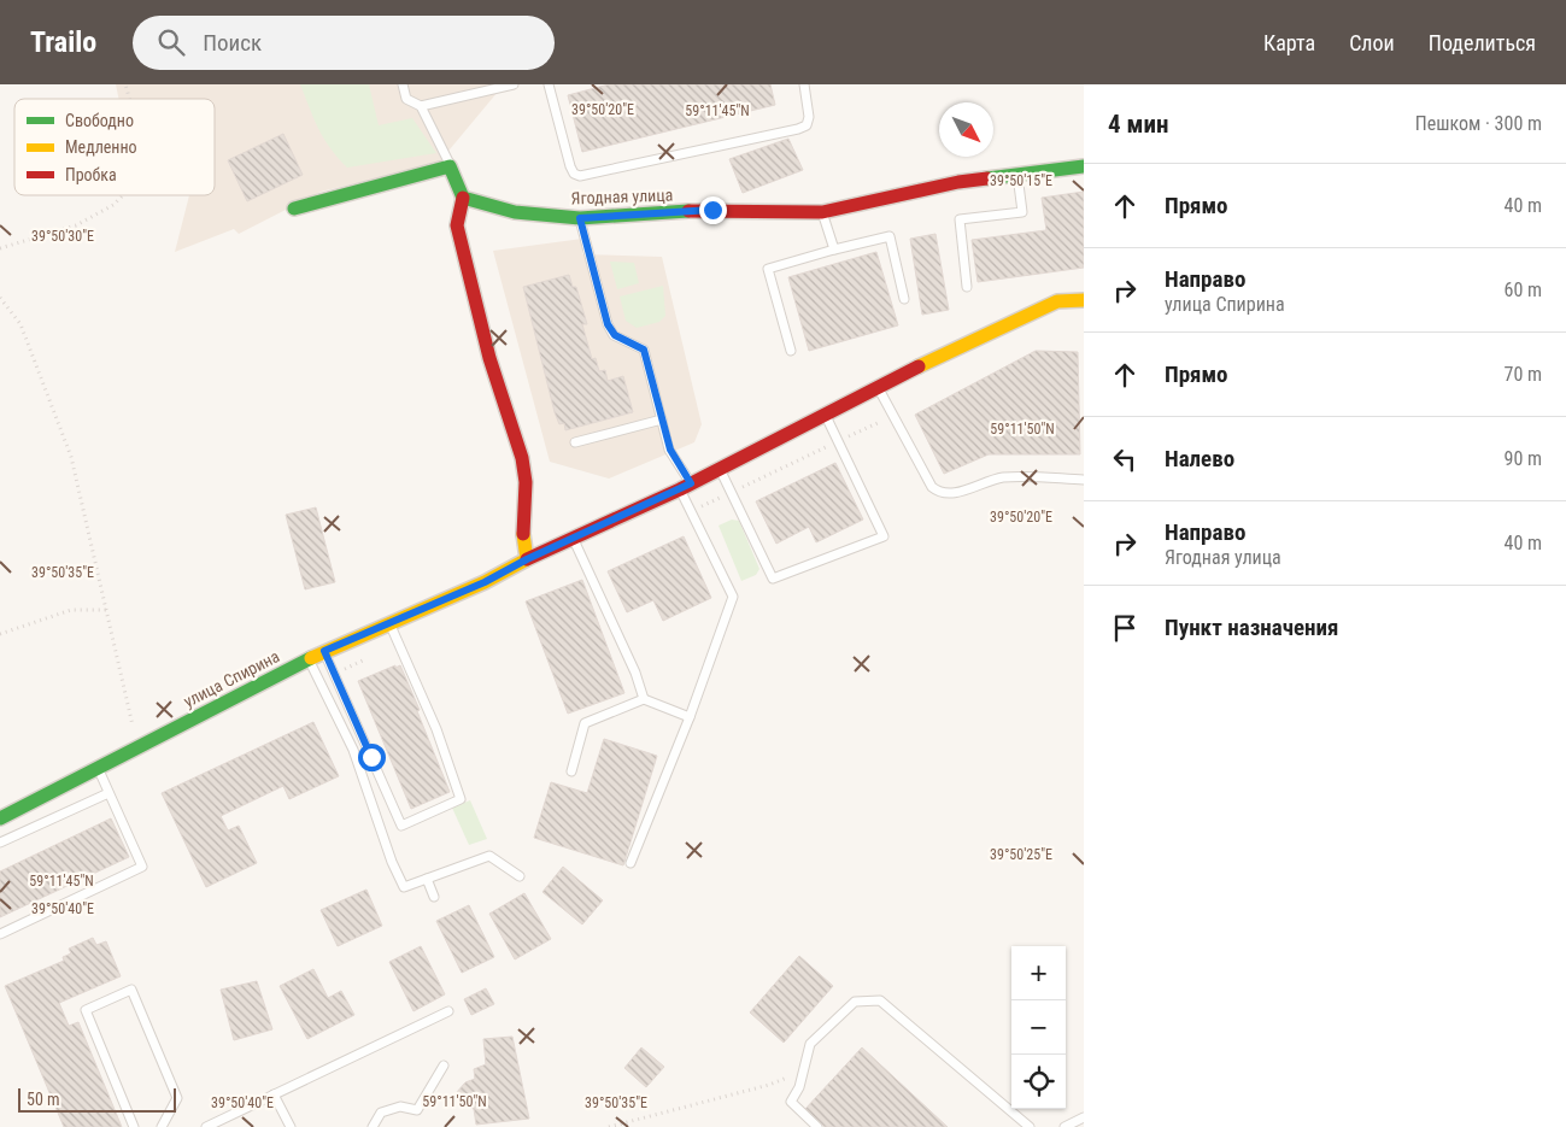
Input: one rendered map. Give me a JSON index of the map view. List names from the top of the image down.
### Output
{
  "streets": {
    "street": ["Ягодная улица", "улица Спирина"]
  },
  "legend": ["Свободно", "Медленно", "Пробка"],
  "scale_bar": "50 m",
  "north": "bottom right",
  "page": {
    "header": "Trailo",
    "search": "Поиск",
    "nav": ["Карта", "Слои", "Поделиться"],
    "heading": ["4 мин", "Пешком · 300 m"],
    "list": [
      ["Прямо", "40 m"],
      ["Направо", "улица Спирина", "60 m"],
      ["Прямо", "70 m"],
      ["Налево", "90 m"],
      ["Направо", "Ягодная улица", "40 m"],
      "Пункт назначения"
    ],
    "map_buttons": ["+", "−"],
    "scale": "50 m"
  },
  "coordinates": [
    "39°50'20\"E",
    "59°11'45\"N",
    "39°50'15\"E",
    "39°50'30\"E",
    "59°11'50\"N",
    "39°50'35\"E",
    "39°50'25\"E",
    "39°50'40\"E"
  ]
}
